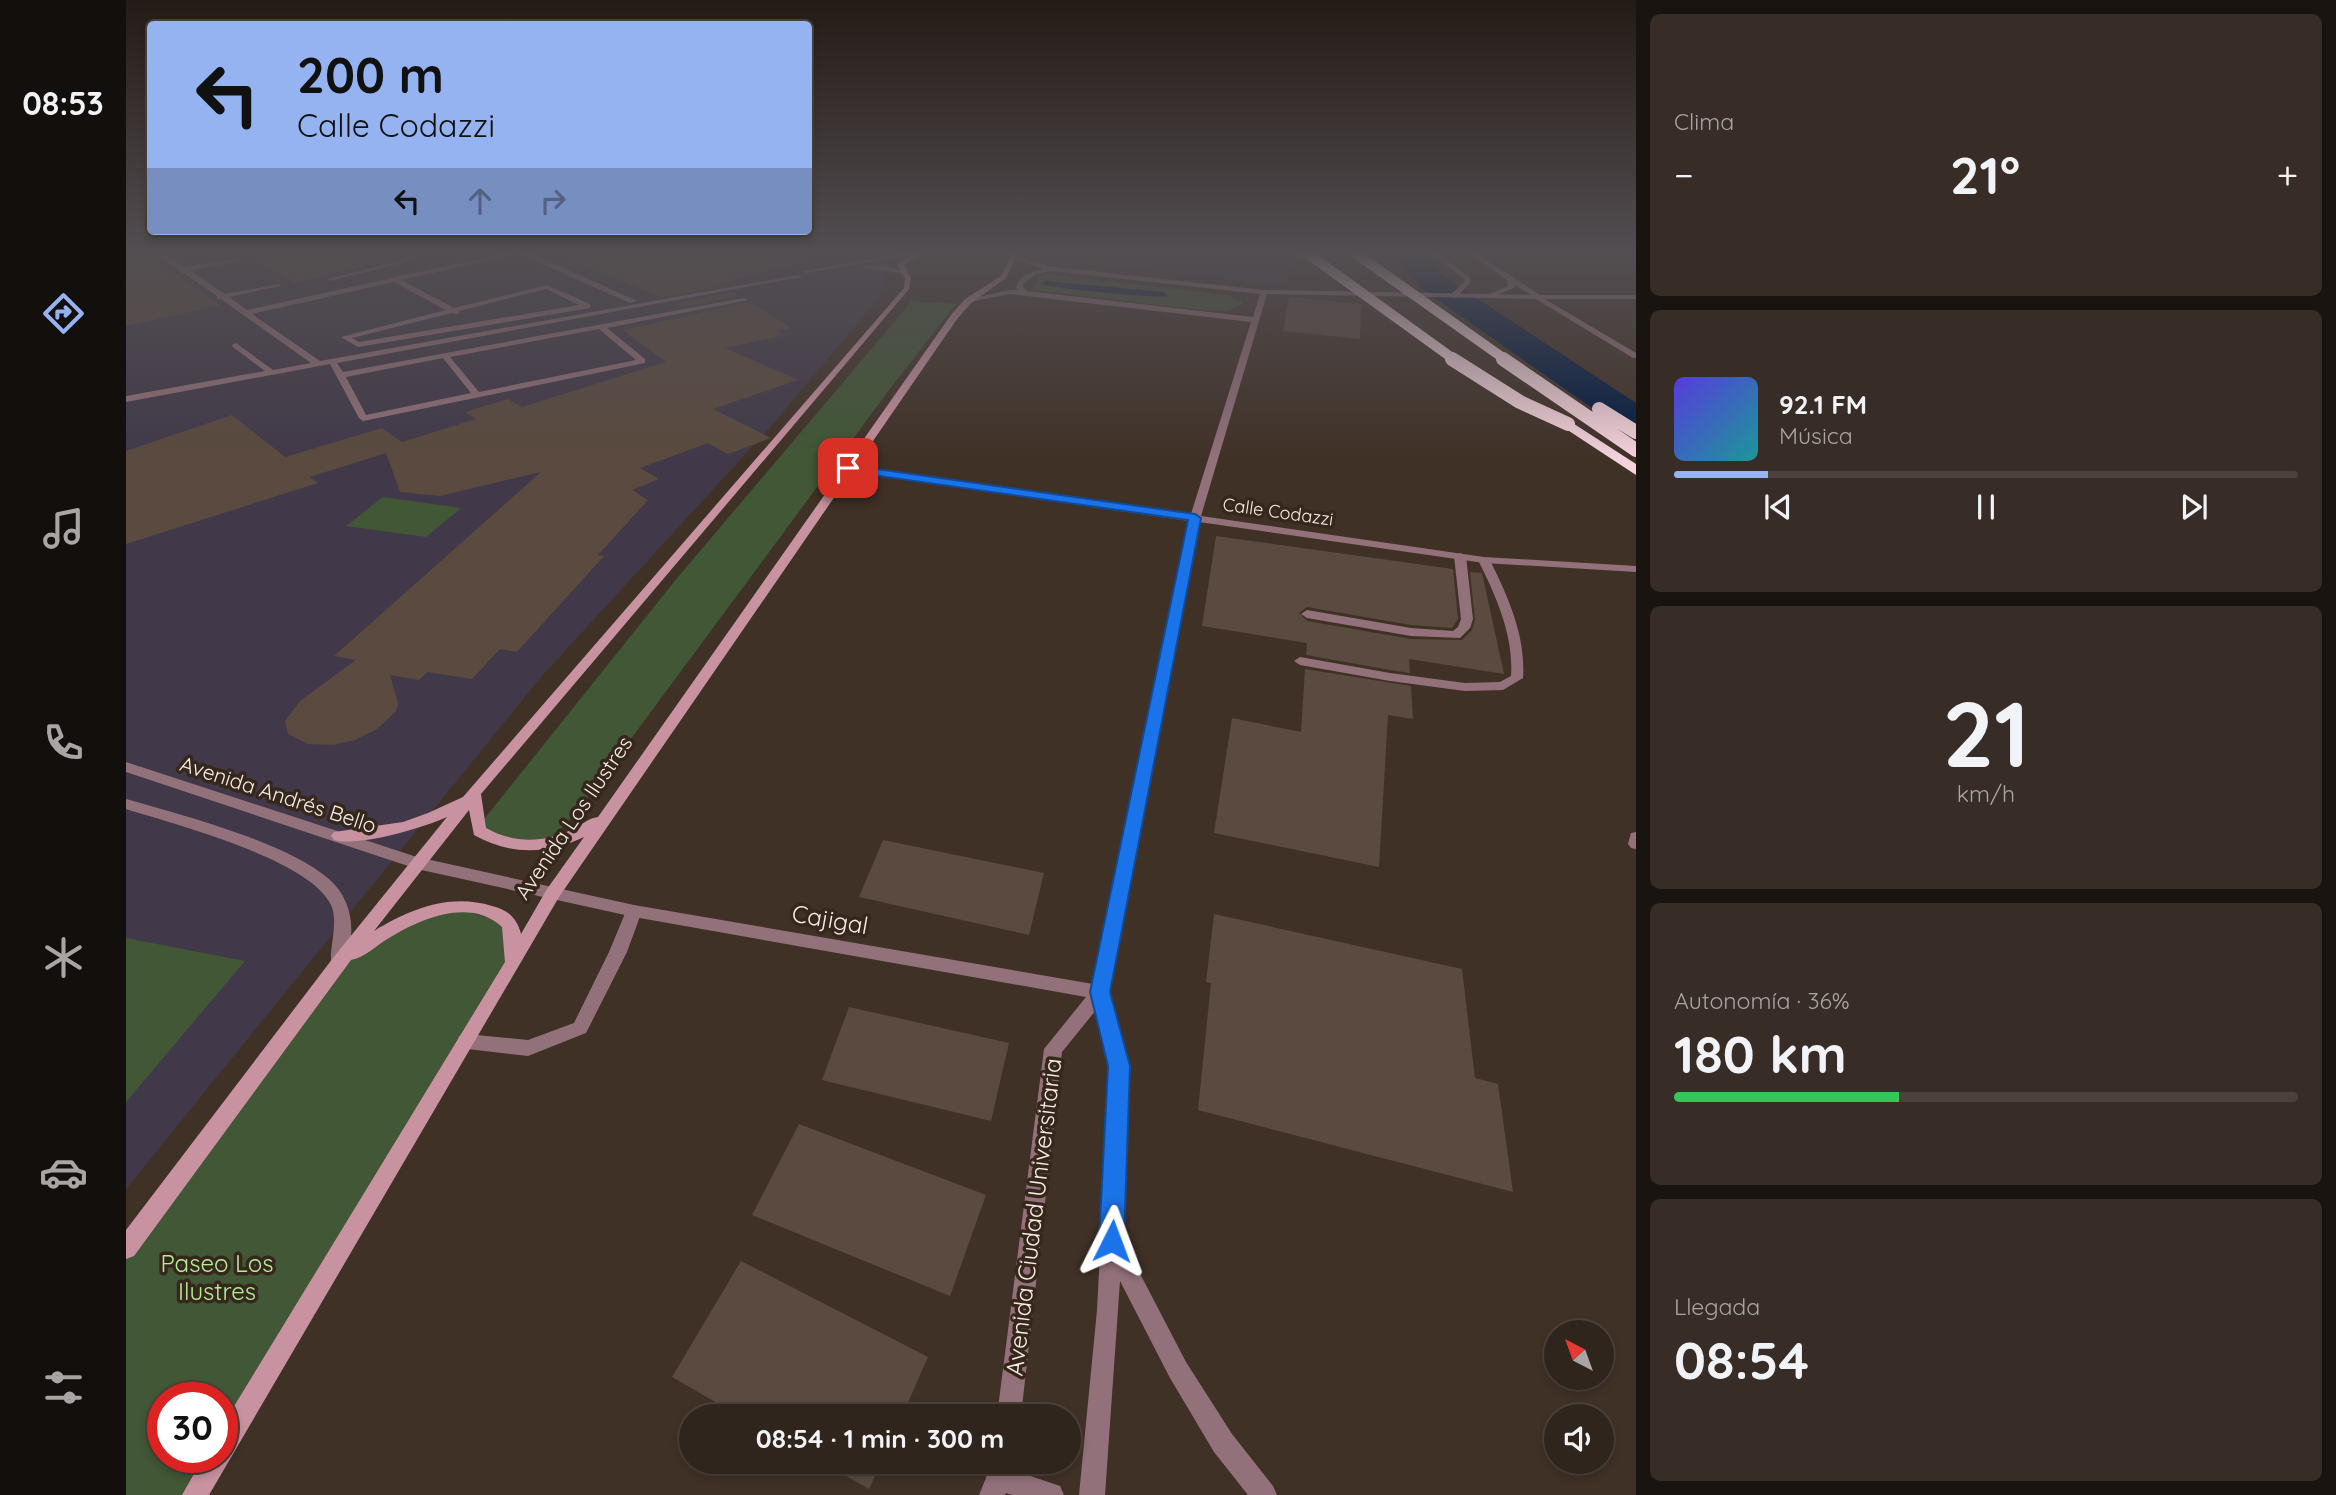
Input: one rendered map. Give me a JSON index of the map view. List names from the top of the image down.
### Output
{
  "streets": {
    "main road": ["Avenida Los Ilustres"],
    "street": [
      "Calle Codazzi",
      "Avenida Andrés Bello",
      "Cajigal",
      "Avenida Ciudad Universitaria"
    ]
  },
  "crossings": [
    ["Calle Codazzi", "Avenida Los Ilustres"],
    ["Calle Codazzi", "Avenida Ciudad Universitaria"],
    ["Avenida Andrés Bello", "Avenida Los Ilustres"],
    ["Avenida Andrés Bello", "Cajigal"],
    ["Avenida Los Ilustres", "Cajigal"],
    ["Cajigal", "Avenida Ciudad Universitaria"]
  ],
  "parks": ["Paseo Los Ilustres"],
  "north": "top left",
  "page": {
    "tabs": "08:53",
    "tile": [
      "Clima",
      ["21", "km/h"],
      ["Autonomía · 36%", "180 km"],
      ["Llegada", "08:54"]
    ],
    "turn": ["200 m", "Calle Codazzi"],
    "heat": ["−", "21°", "+"],
    "song": ["92.1 FM", "Música"],
    "limit": "30",
    "trip": "08:54 · 1 min · 300 m"
  }
}
